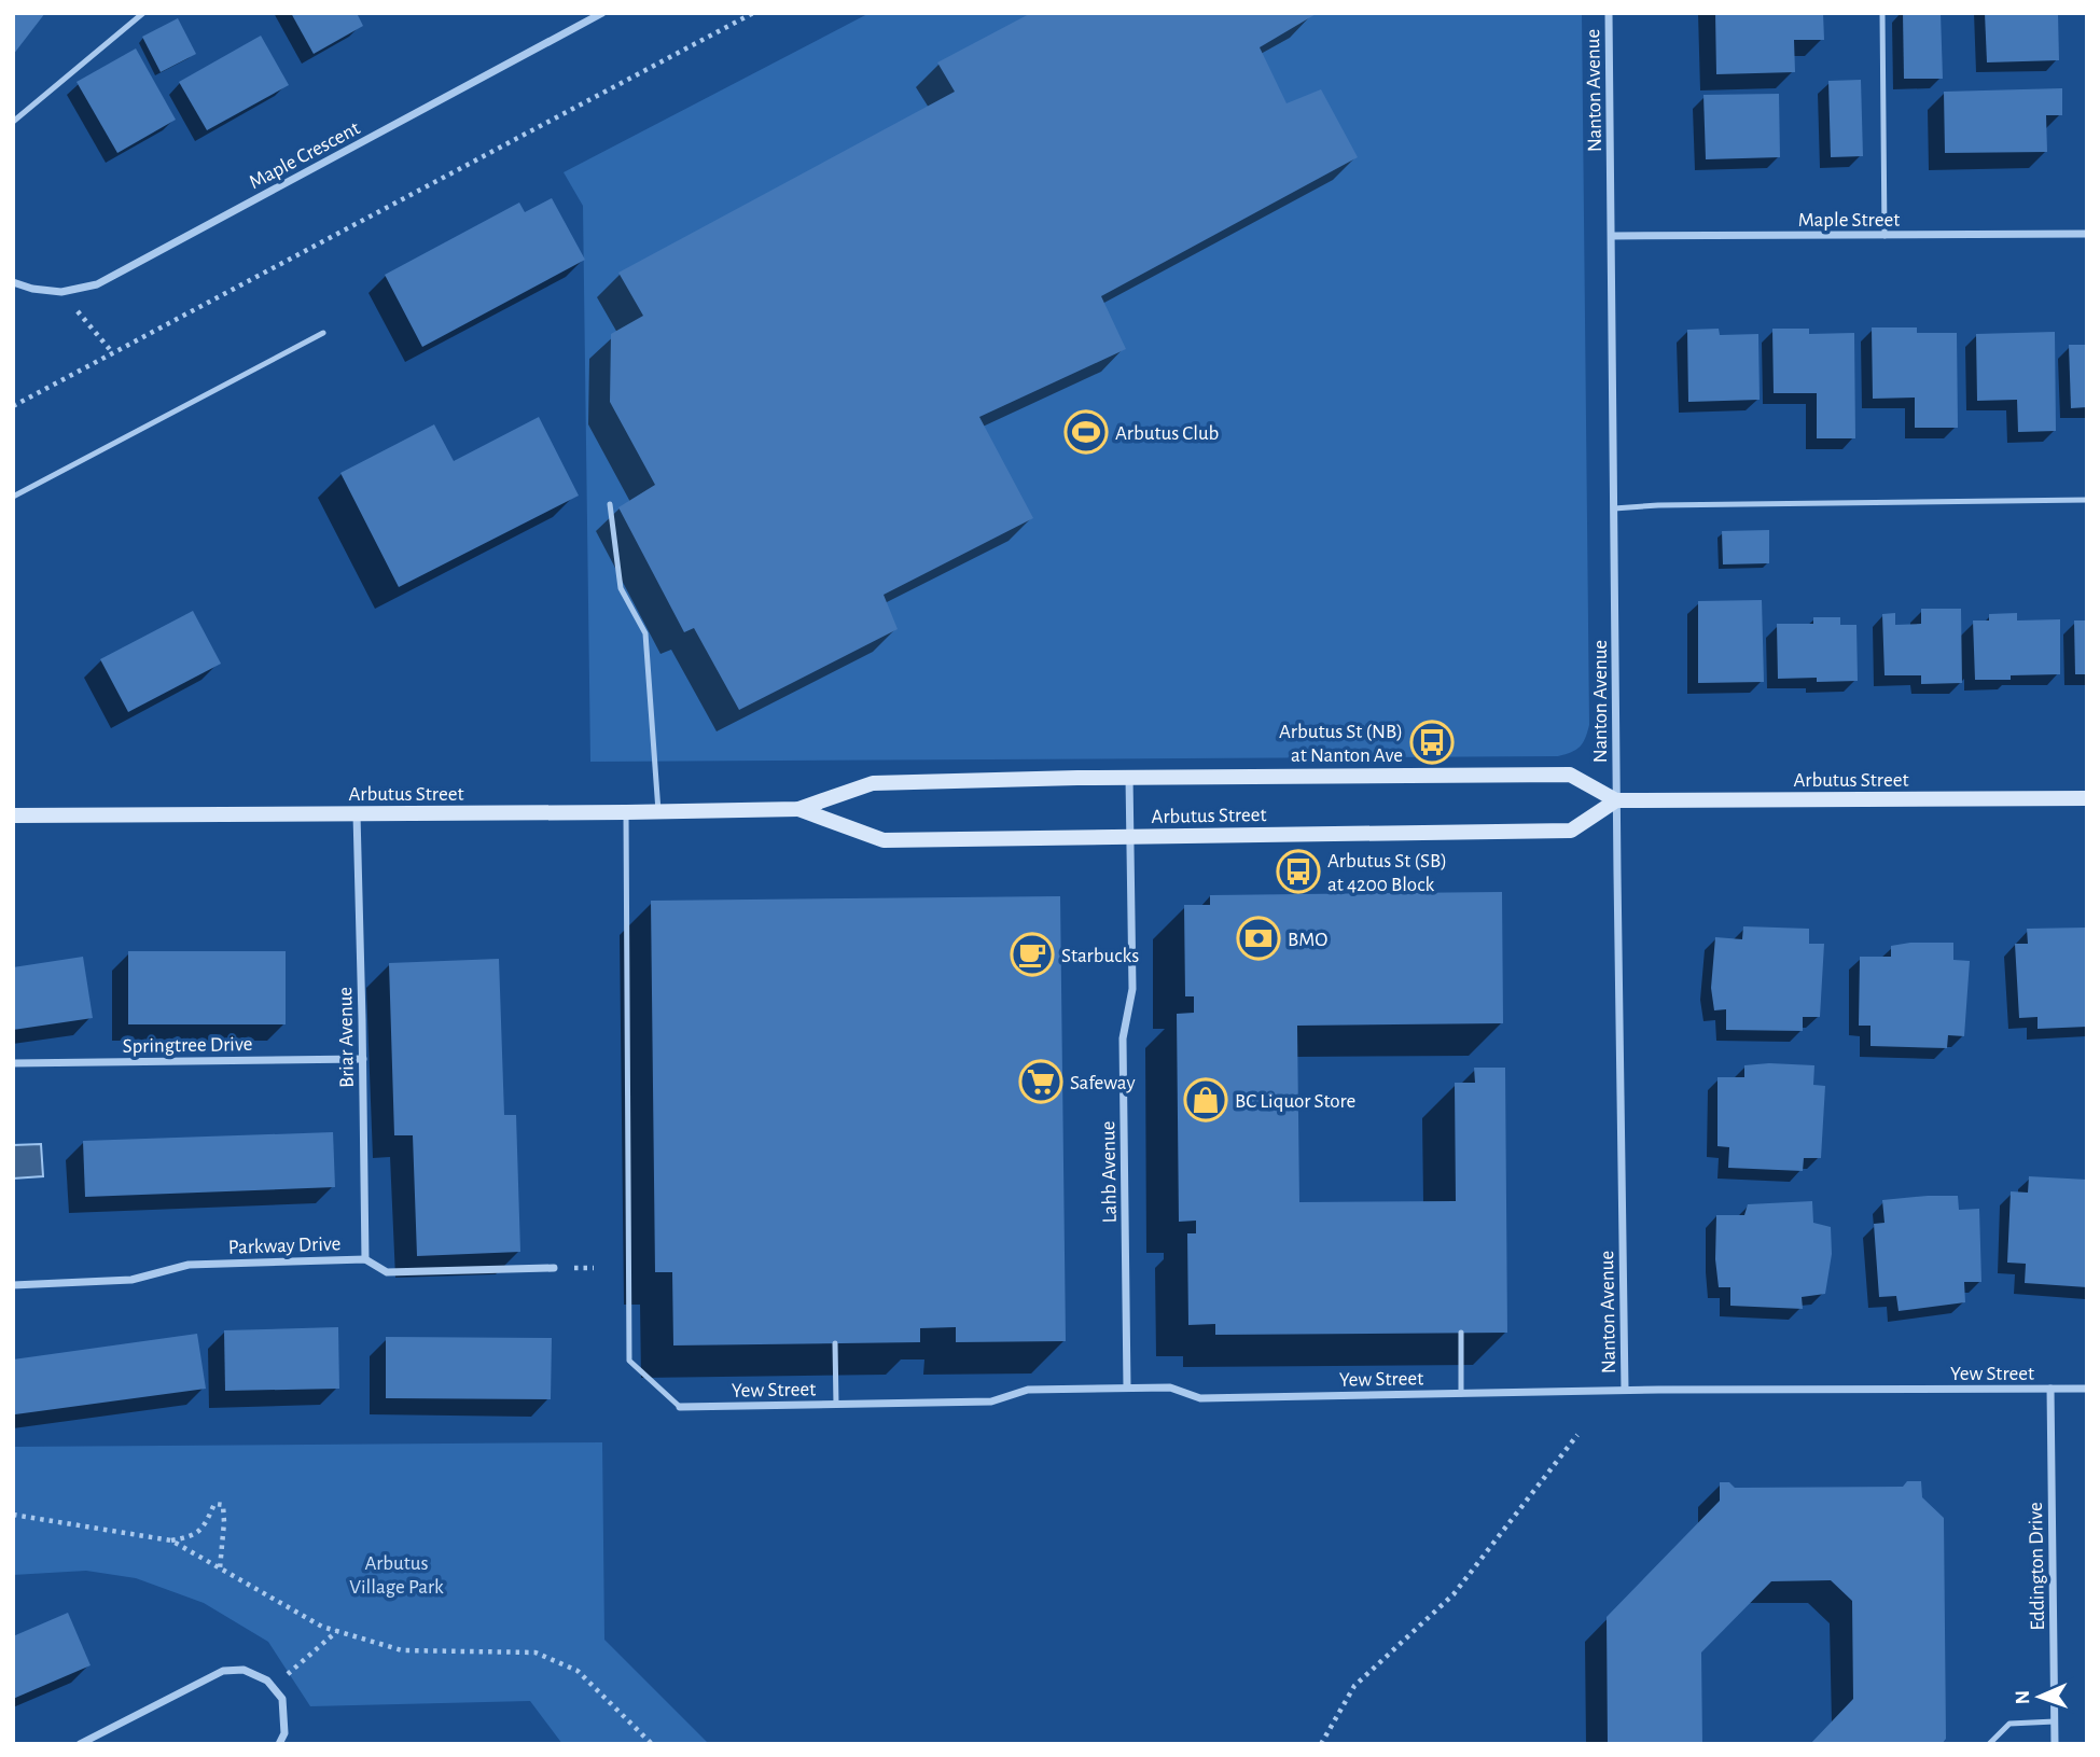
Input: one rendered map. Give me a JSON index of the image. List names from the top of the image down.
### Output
{
  "streets": {
    "main road": ["Arbutus Street"],
    "street": [
      "Nanton Avenue",
      "Maple Crescent",
      "Maple Street",
      "Briar Avenue",
      "Springtree Drive",
      "Lahb Avenue",
      "Parkway Drive",
      "Yew Street",
      "Eddington Drive"
    ]
  },
  "crossings": [
    ["Nanton Avenue", "Maple Street"],
    ["Nanton Avenue", "Arbutus Street"],
    ["Nanton Avenue", "Yew Street"],
    ["Arbutus Street", "Briar Avenue"],
    ["Arbutus Street", "Lahb Avenue"],
    ["Briar Avenue", "Springtree Drive"],
    ["Briar Avenue", "Parkway Drive"],
    ["Lahb Avenue", "Yew Street"],
    ["Yew Street", "Eddington Drive"]
  ],
  "parks": ["Arbutus Village Park"],
  "places": {
    "sports": ["Arbutus Club"],
    "bus stop": ["Arbutus St (NB) at Nanton Ave", "Arbutus St (SB) at 4200 Block"],
    "bank": ["BMO"],
    "cafe": ["Starbucks"],
    "supermarket": ["Safeway"],
    "shop": ["BC Liquor Store"]
  },
  "north": "left"
}
